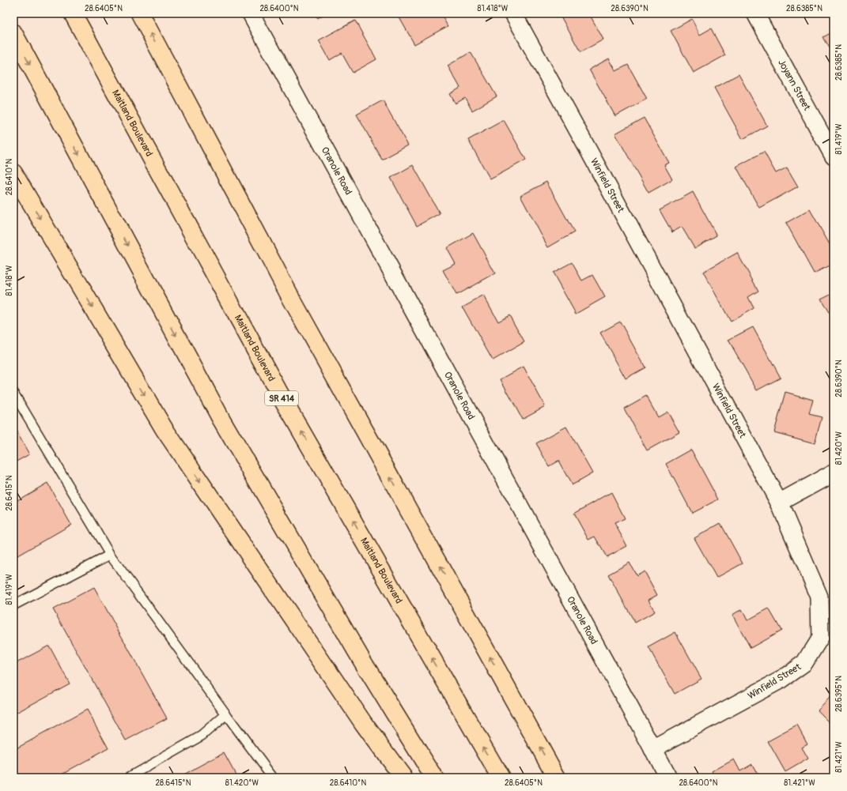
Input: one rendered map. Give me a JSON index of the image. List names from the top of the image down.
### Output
{
  "streets": {
    "highway": ["Maitland Boulevard", "SR 414"],
    "street": ["Joyann Street", "Oranole Road", "Winfield Street"]
  },
  "crossings": [
    ["Oranole Road", "Winfield Street"]
  ],
  "coordinates": [
    "28.6405°N",
    "28.6400°N",
    "81.418°W",
    "28.6390°N",
    "28.6385°N",
    "81.419°W",
    "28.6410°N",
    "81.420°W",
    "28.6415°N",
    "28.6395°N",
    "81.421°W"
  ]
}
